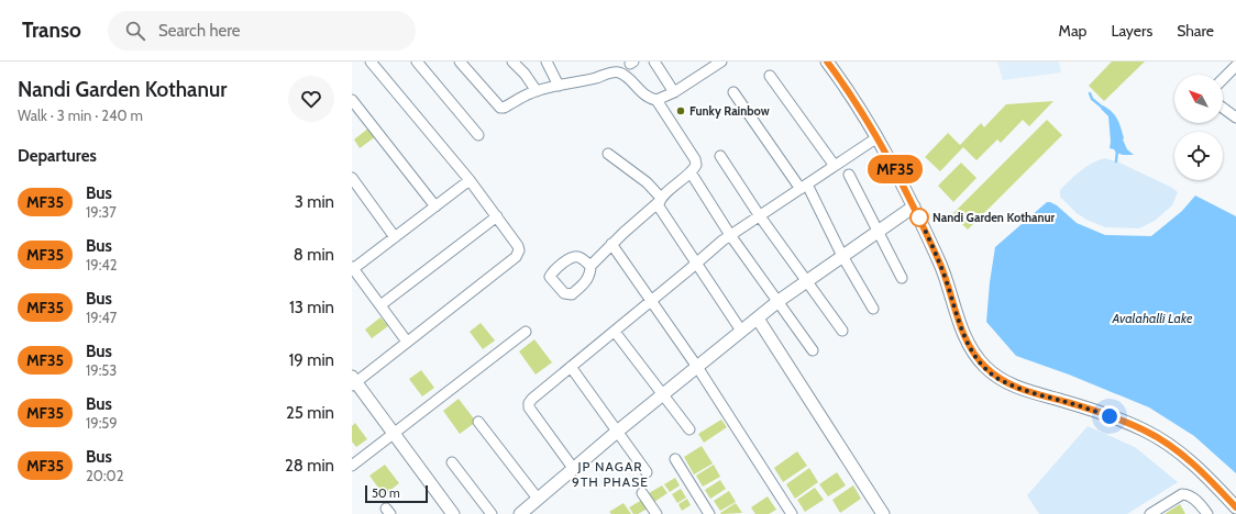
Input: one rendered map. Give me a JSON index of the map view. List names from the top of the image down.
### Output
{
  "districts": ["JP NAGAR 9TH PHASE"],
  "water": ["Avalahalli Lake"],
  "places": ["Funky Rainbow", "Nandi Garden Kothanur"],
  "lines": ["bus line MF35"],
  "scale_bar": "50 m",
  "north": "top left",
  "page": {
    "header": "Transo",
    "search": "Search here",
    "nav": ["Map", "Layers", "Share"],
    "heading": [
      ["Nandi Garden Kothanur", "Walk · 3 min · 240 m"],
      "Departures"
    ],
    "on_map": "MF35",
    "list": [
      {
        "mark": "MF35",
        "name": "Bus",
        "note": "19:37",
        "value": "3 min"
      },
      {
        "mark": "MF35",
        "name": "Bus",
        "note": "19:42",
        "value": "8 min"
      },
      {
        "mark": "MF35",
        "name": "Bus",
        "note": "19:47",
        "value": "13 min"
      },
      {
        "mark": "MF35",
        "name": "Bus",
        "note": "19:53",
        "value": "19 min"
      },
      {
        "mark": "MF35",
        "name": "Bus",
        "note": "19:59",
        "value": "25 min"
      },
      {
        "mark": "MF35",
        "name": "Bus",
        "note": "20:02",
        "value": "28 min"
      }
    ],
    "scale": "50 m"
  }
}
